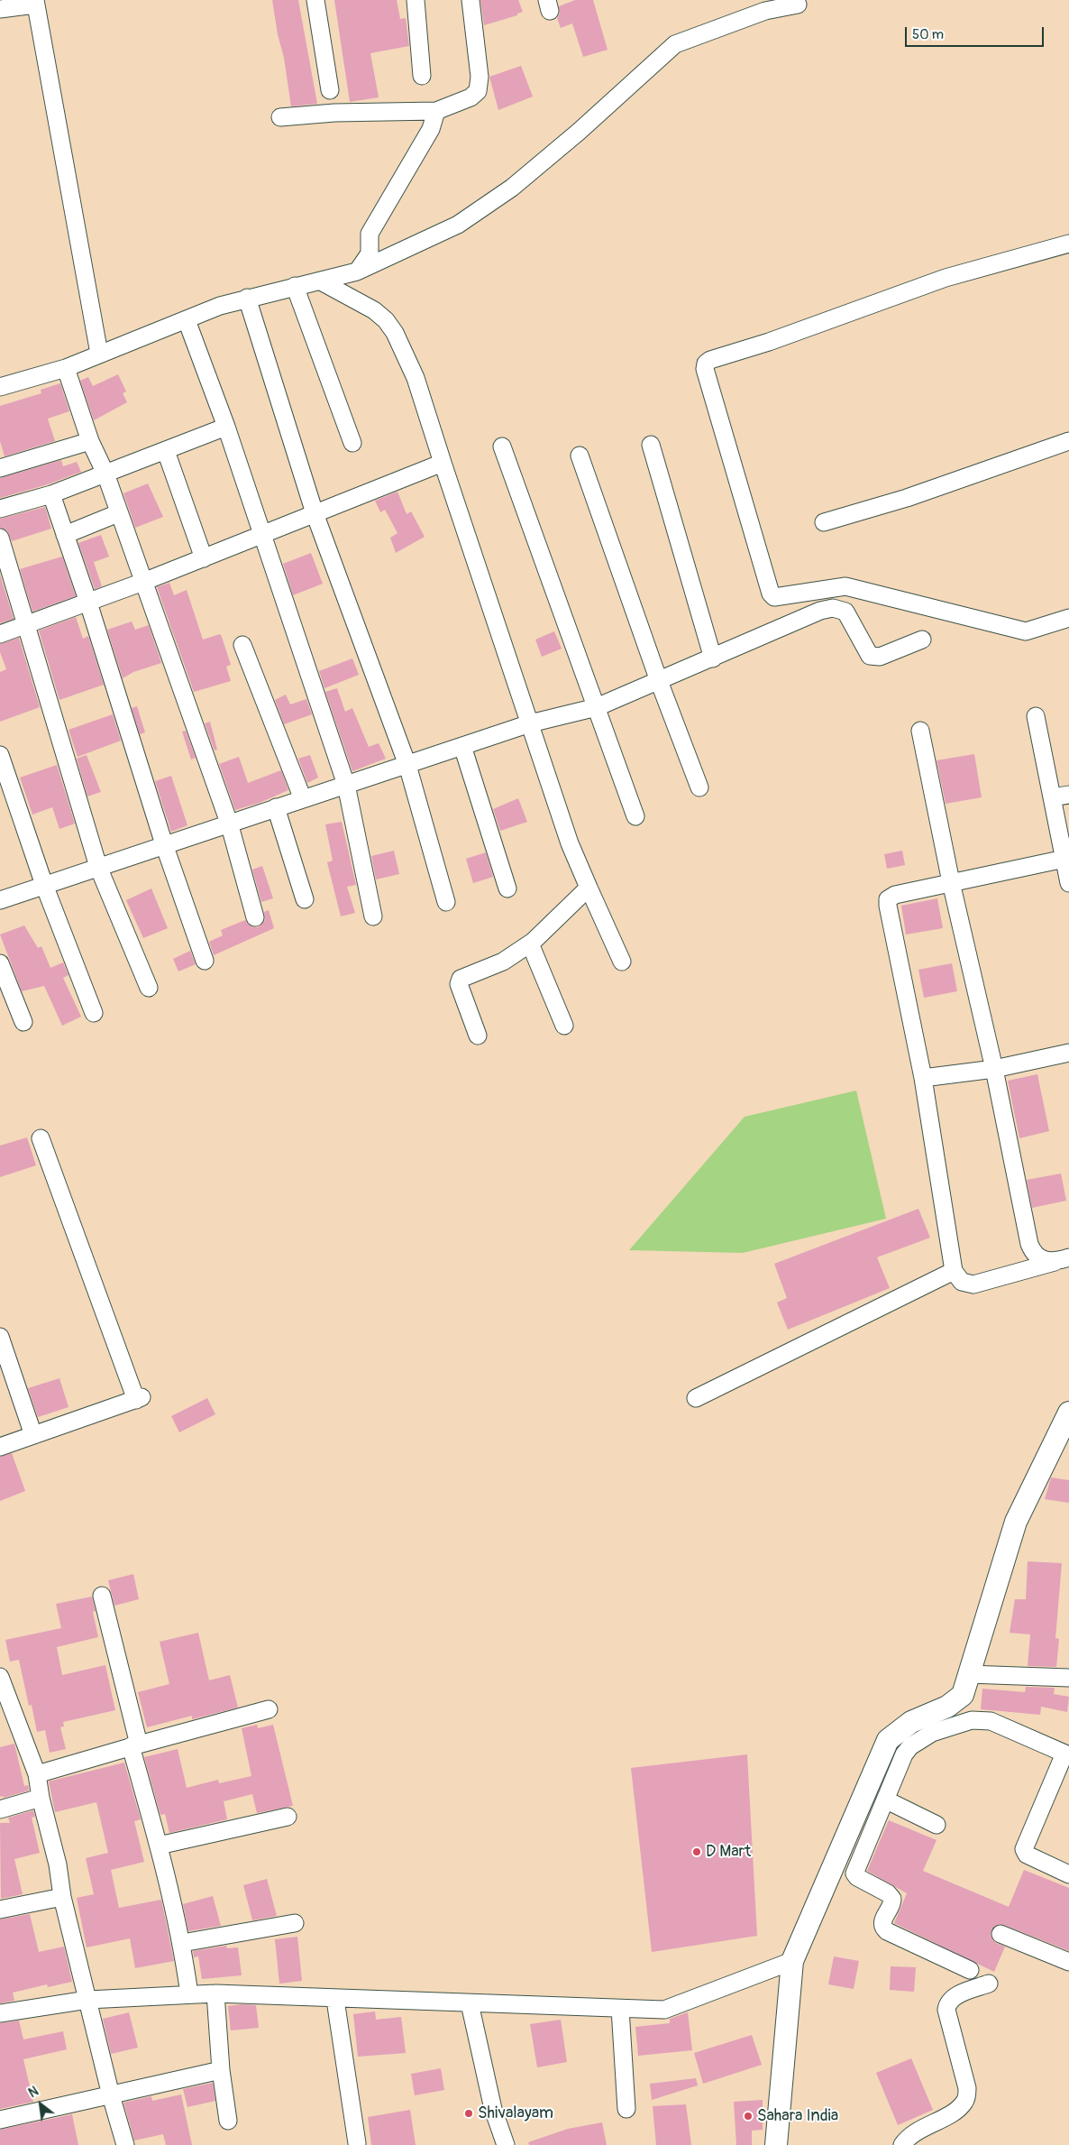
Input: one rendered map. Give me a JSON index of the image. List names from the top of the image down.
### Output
{
  "places": ["D Mart", "Shivalayam", "Sahara India"],
  "scale_bar": "50 m",
  "north": "top left"
}
